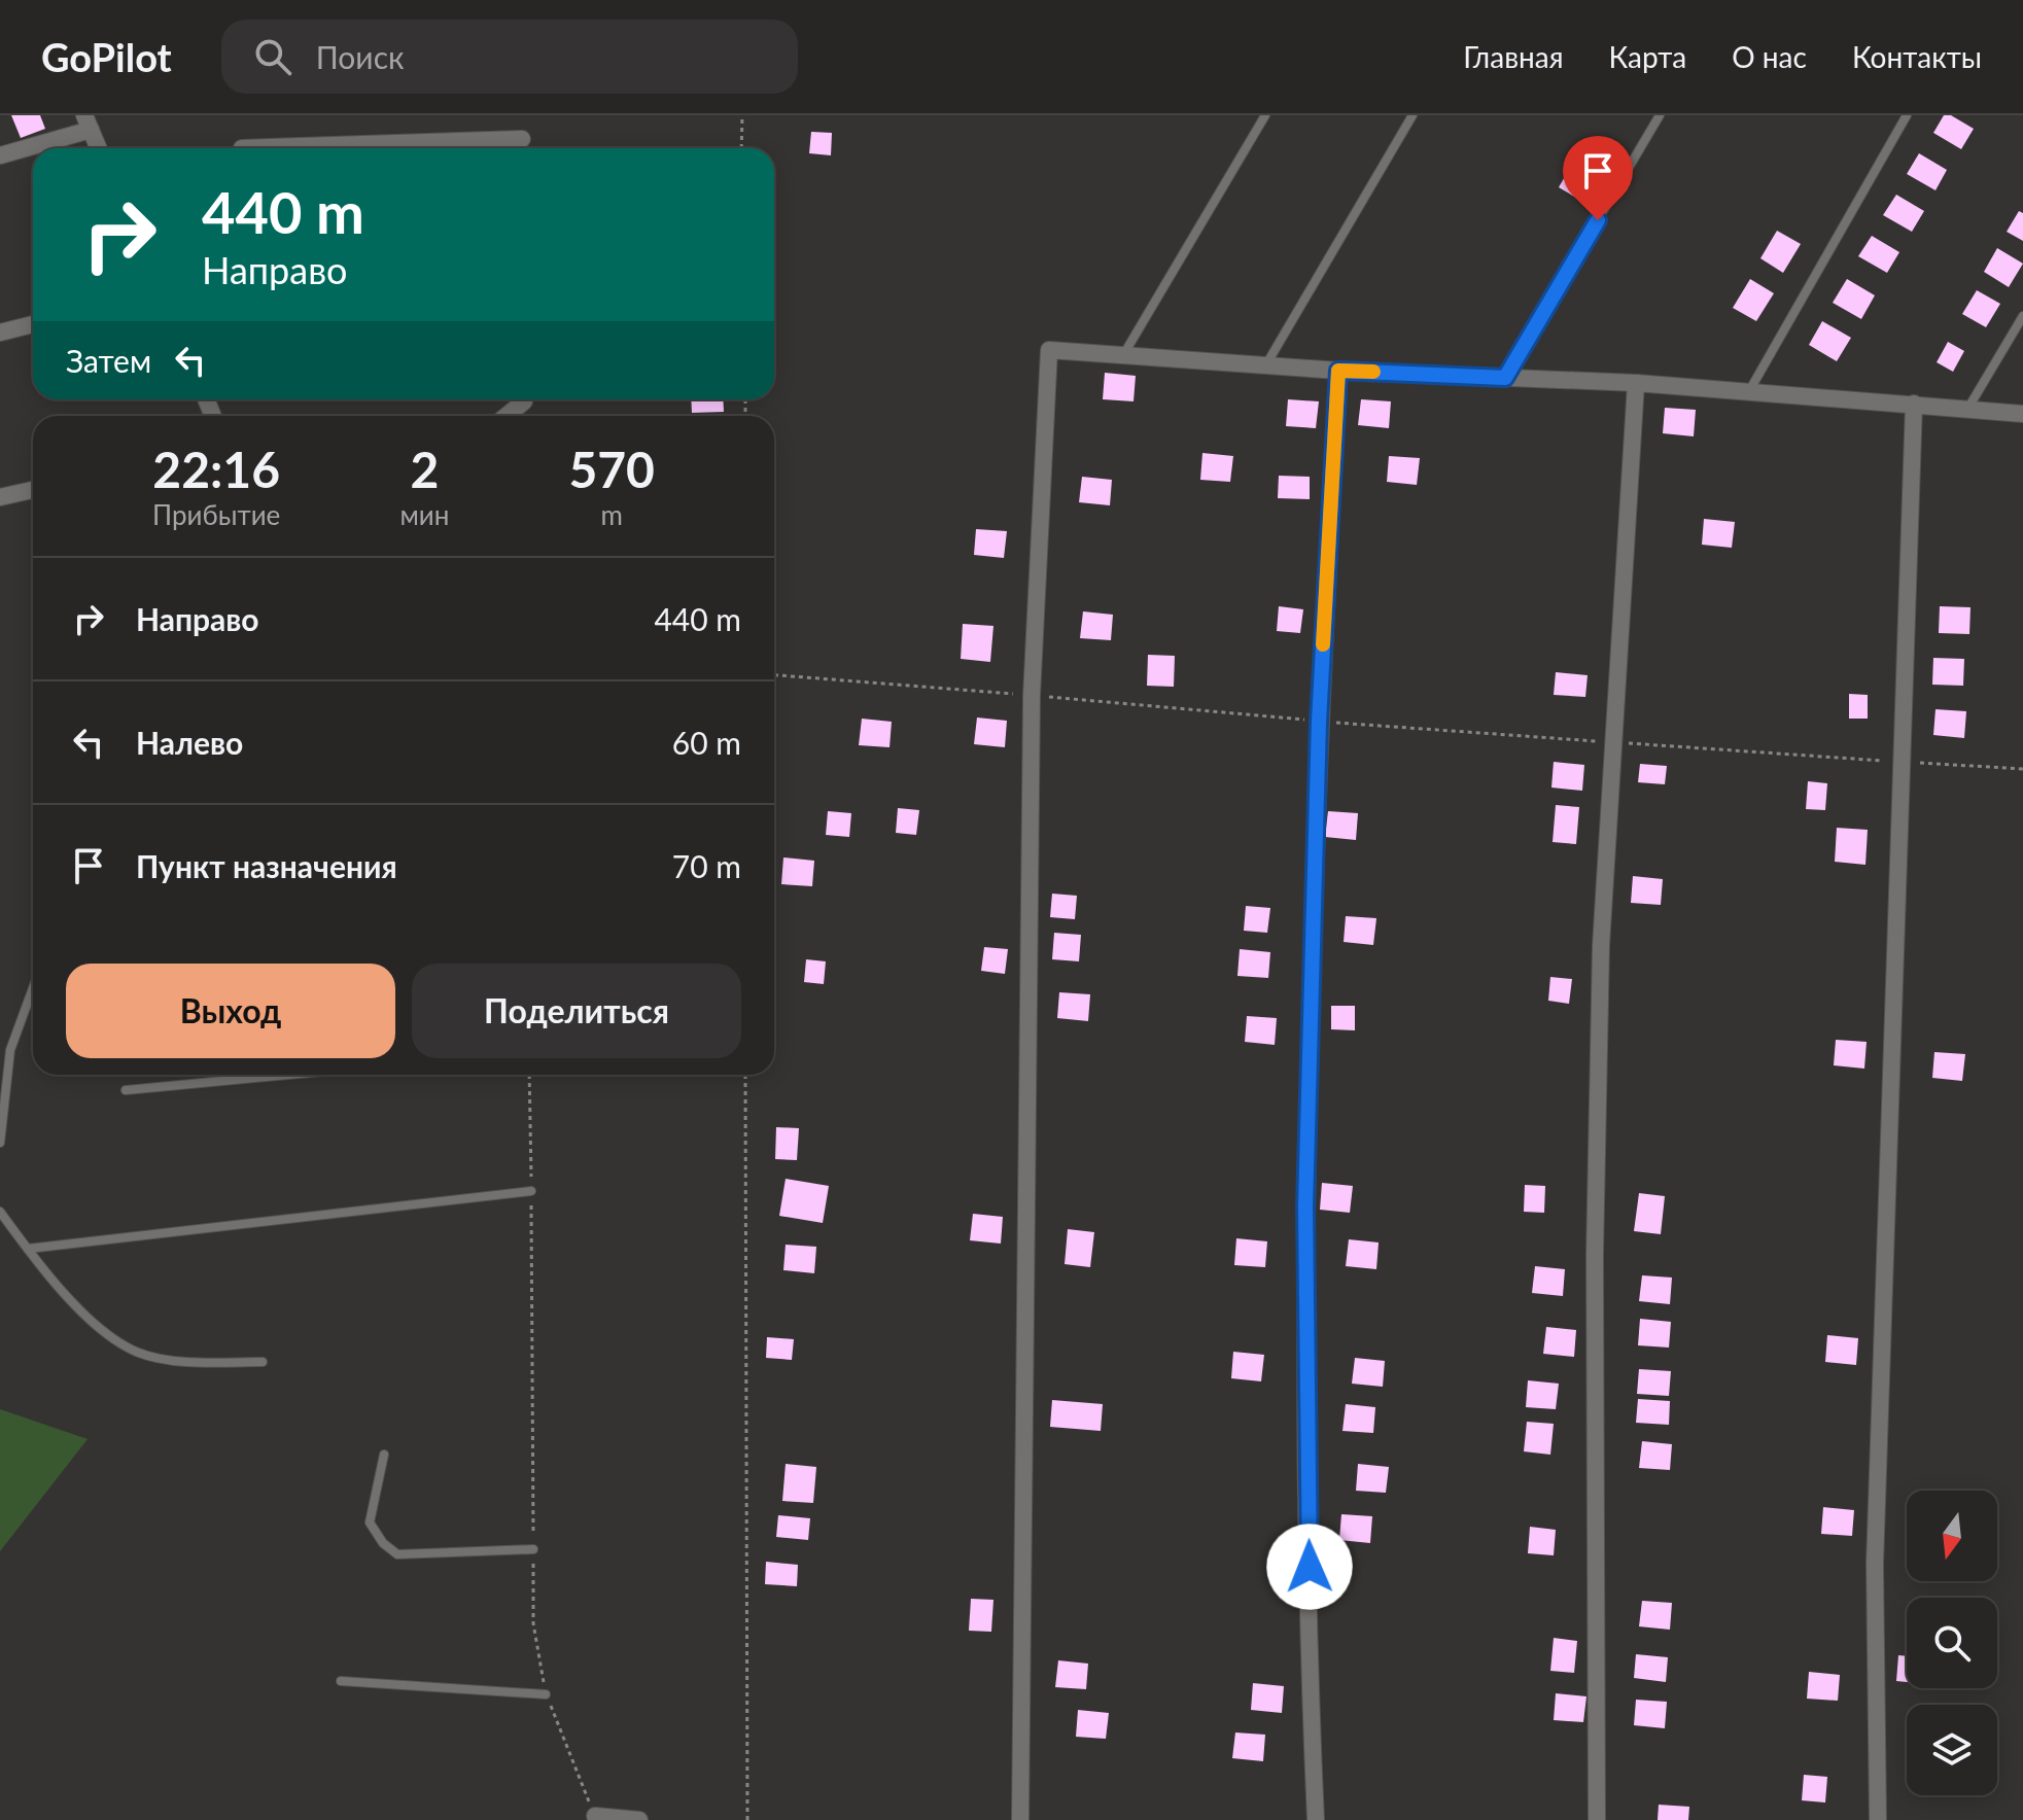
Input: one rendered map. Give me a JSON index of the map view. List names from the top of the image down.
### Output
{
  "north": "bottom",
  "page": {
    "header": "GoPilot",
    "search": "Поиск",
    "nav": [
      "Главная",
      "Карта",
      "О нас",
      "Контакты"
    ],
    "turn": ["440 m", "Направо"],
    "then": "Затем",
    "eta": [
      "22:16",
      "Прибытие",
      "2",
      "мин",
      "570",
      "m"
    ],
    "list": [
      {
        "name": "Направо",
        "value": "440 m"
      },
      {
        "name": "Налево",
        "value": "60 m"
      },
      {
        "name": "Пункт назначения",
        "value": "70 m"
      }
    ],
    "buttons": ["Выход", "Поделиться"]
  }
}
